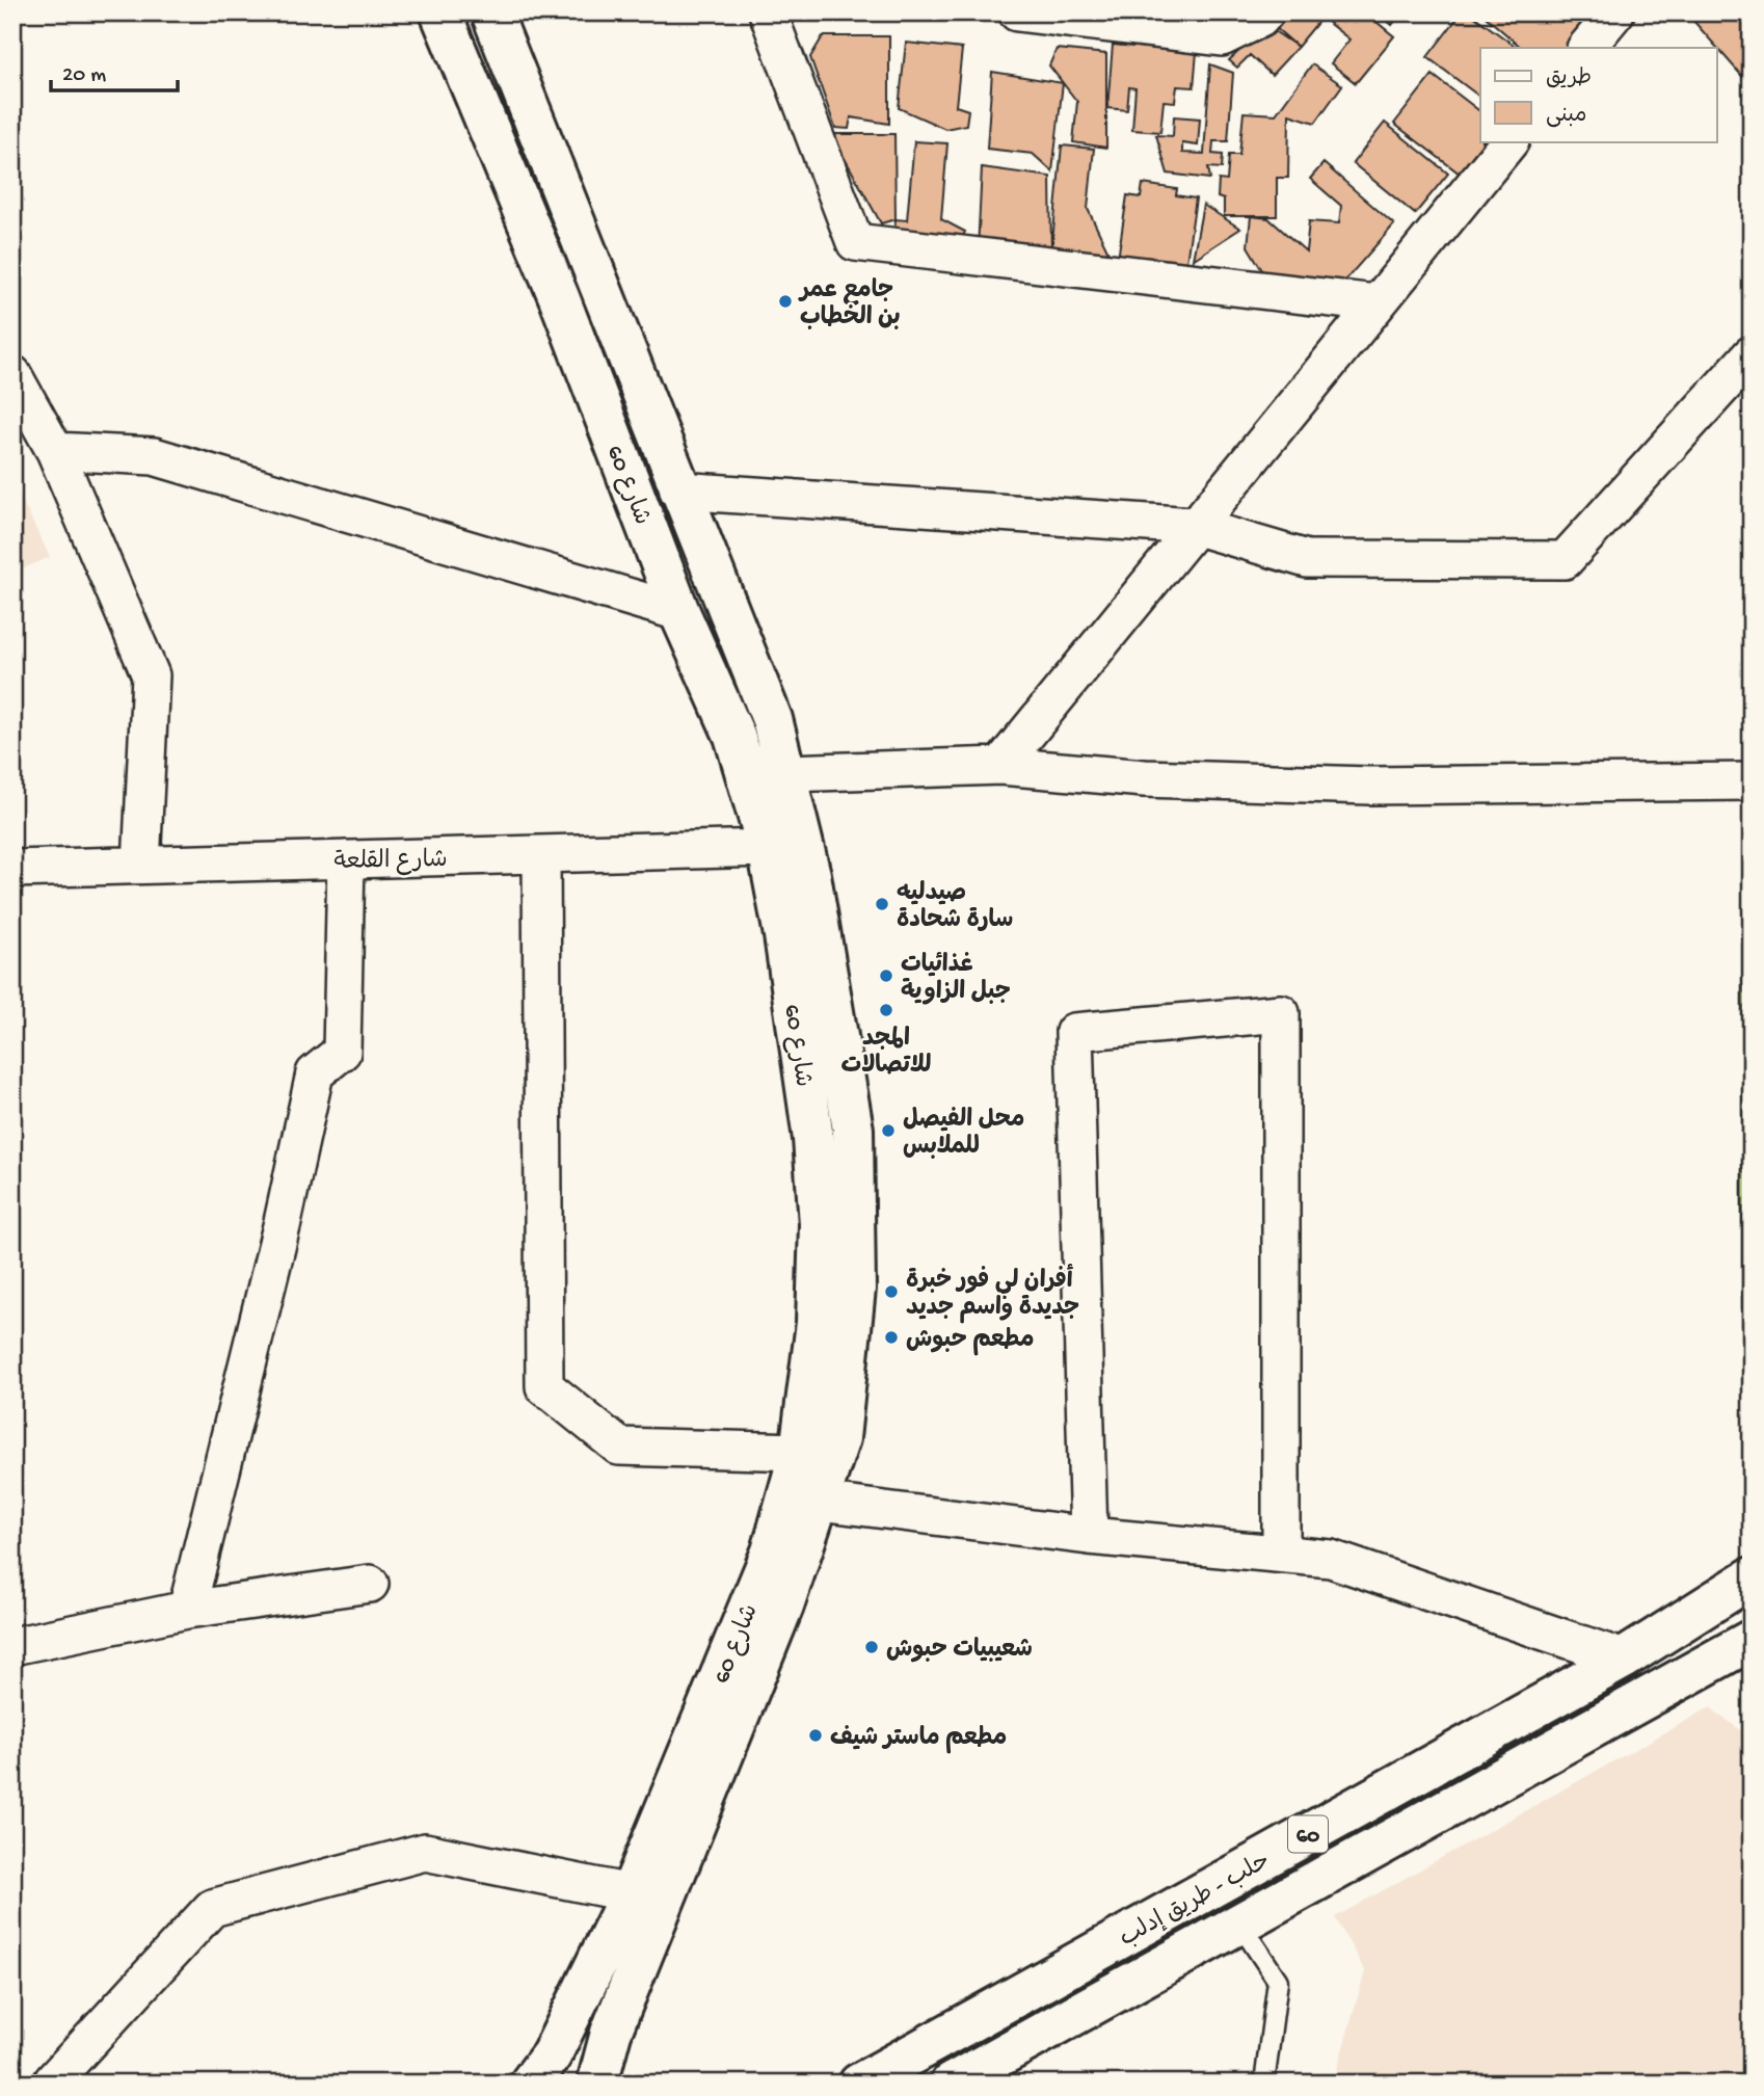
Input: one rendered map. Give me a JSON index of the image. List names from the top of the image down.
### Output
{
  "streets": {
    "main road": ["شارع 60", "60", "حلب - طريق إدلب"],
    "street": ["شارع القلعة"]
  },
  "crossings": [
    ["شارع 60", "شارع القلعة"]
  ],
  "places": [
    "جامع عمر بن الخطاب",
    "صيدليه سارة شحادة",
    "غذائيات جبل الزاوية",
    "المجد للاتصالات",
    "محل الفيصل للملابس",
    "أفران لي فور خبرة جديدة واسم جديد",
    "مطعم حبوش",
    "شعيبيات حبوش",
    "مطعم ماستر شيف"
  ],
  "legend": ["طريق", "مبنى"],
  "scale_bar": "20 m"
}
